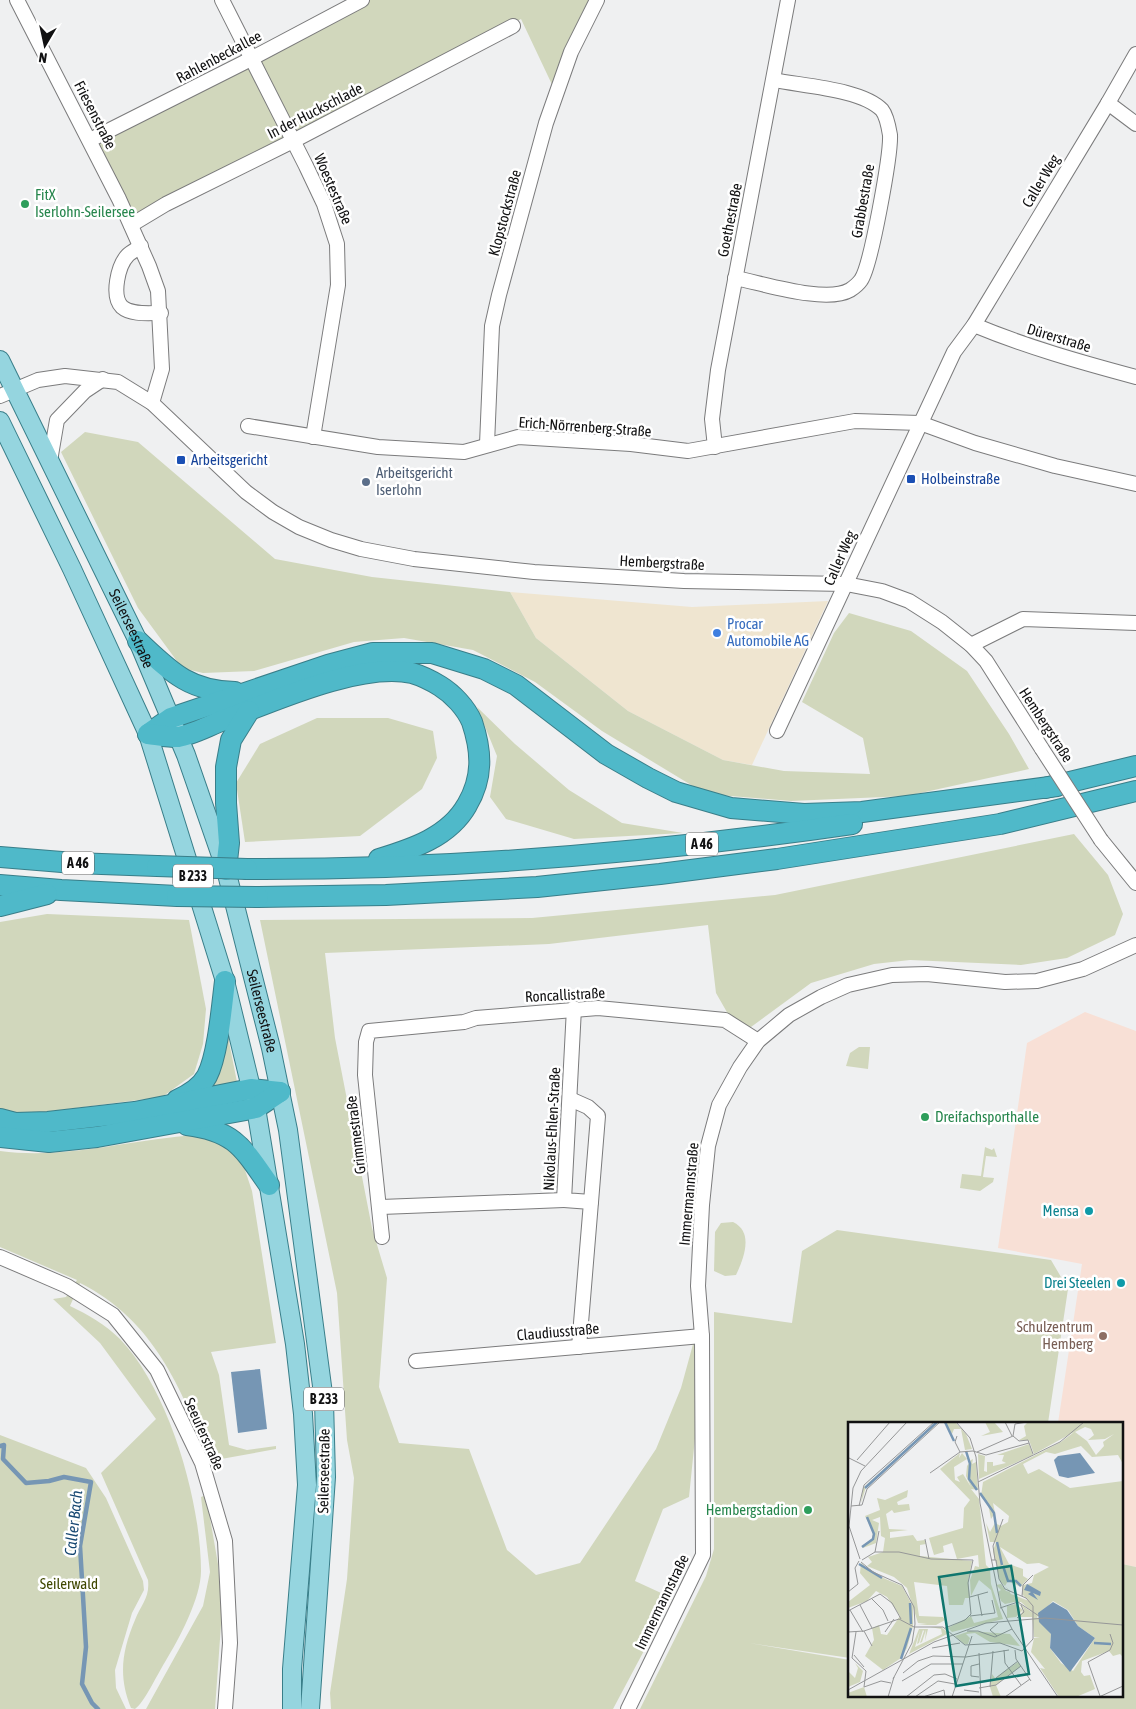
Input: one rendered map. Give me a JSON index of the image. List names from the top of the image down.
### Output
{
  "streets": {
    "highway": ["A 46"],
    "main road": ["Seilerseestraße", "B 233"],
    "street": [
      "Rahlenbeckallee",
      "In der Huckschlade",
      "Friesenstraße",
      "Caller Weg",
      "Woestestraße",
      "Grabbestraße",
      "Klopstockstraße",
      "Goethestraße",
      "Dürerstraße",
      "Erich-Nörrenberg-Straße",
      "Hembergstraße",
      "Roncallistraße",
      "Nikolaus-Ehlen-Straße",
      "Grimmestraße",
      "Immermannstraße",
      "Claudiusstraße",
      "Seeuferstraße"
    ]
  },
  "crossings": [
    ["Rahlenbeckallee", "Friesenstraße"],
    ["Rahlenbeckallee", "Woestestraße"],
    ["In der Huckschlade", "Friesenstraße"],
    ["In der Huckschlade", "Woestestraße"],
    ["Friesenstraße", "Hembergstraße"],
    ["Caller Weg", "Dürerstraße"],
    ["Caller Weg", "Erich-Nörrenberg-Straße"],
    ["Caller Weg", "Hembergstraße"],
    ["Woestestraße", "Erich-Nörrenberg-Straße"],
    ["Grabbestraße", "Goethestraße"],
    ["Klopstockstraße", "Erich-Nörrenberg-Straße"],
    ["Goethestraße", "Erich-Nörrenberg-Straße"],
    ["Hembergstraße", "Seilerseestraße"],
    ["Roncallistraße", "Nikolaus-Ehlen-Straße"],
    ["Roncallistraße", "Grimmestraße"],
    ["Roncallistraße", "Immermannstraße"],
    ["Immermannstraße", "Claudiusstraße"]
  ],
  "water": ["Caller Bach"],
  "parks": ["Seilerwald"],
  "places": {
    "other": [
      "FitX Iserlohn-Seilersee",
      "Arbeitsgericht Iserlohn",
      "Procar Automobile AG",
      "Dreifachsporthalle",
      "Mensa",
      "Drei Steelen",
      "Schulzentrum Hemberg",
      "Hembergstadion"
    ],
    "transit": ["Arbeitsgericht", "Holbeinstraße"]
  },
  "north": "bottom"
}
